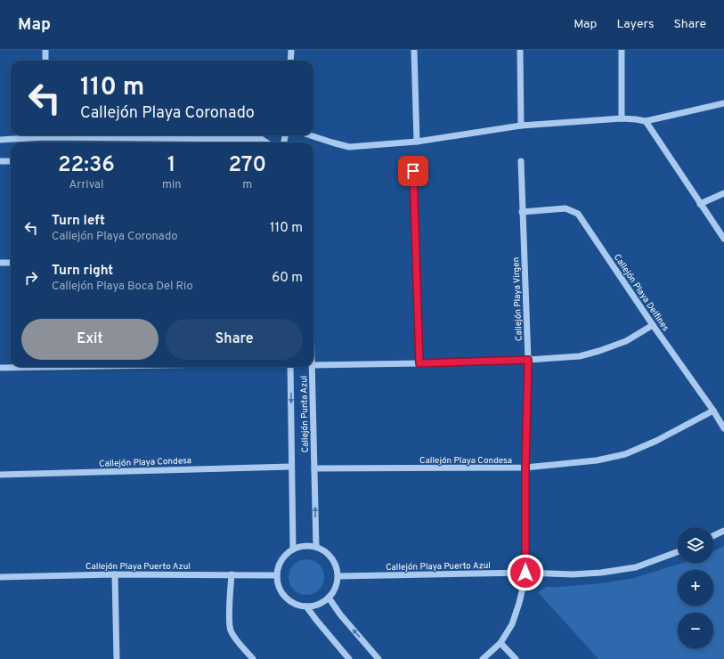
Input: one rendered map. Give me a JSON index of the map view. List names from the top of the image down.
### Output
{
  "streets": {
    "street": [
      "Callejón Playa Delfines",
      "Callejón Playa Virgen",
      "Callejón Punta Azul",
      "Callejón Playa Condesa",
      "Callejón Playa Puerto Azul"
    ]
  },
  "crossings": [
    ["Callejón Playa Delfines", "Callejón Playa Virgen"],
    ["Callejón Playa Delfines", "Callejón Playa Condesa"],
    ["Callejón Playa Virgen", "Callejón Playa Condesa"],
    ["Callejón Playa Virgen", "Callejón Playa Puerto Azul"],
    ["Callejón Punta Azul", "Callejón Playa Condesa"],
    ["Callejón Punta Azul", "Callejón Playa Puerto Azul"]
  ],
  "page": {
    "header": "Map",
    "nav": ["Map", "Layers", "Share"],
    "turn": ["110 m", "Callejón Playa Coronado"],
    "eta": [
      "22:36",
      "Arrival",
      "1",
      "min",
      "270",
      "m"
    ],
    "list": [
      {
        "name": "Turn left",
        "note": "Callejón Playa Coronado",
        "value": "110 m"
      },
      {
        "name": "Turn right",
        "note": "Callejón Playa Boca Del Rio",
        "value": "60 m"
      }
    ],
    "buttons": ["Exit", "Share"],
    "map_buttons": ["+", "−"]
  }
}
